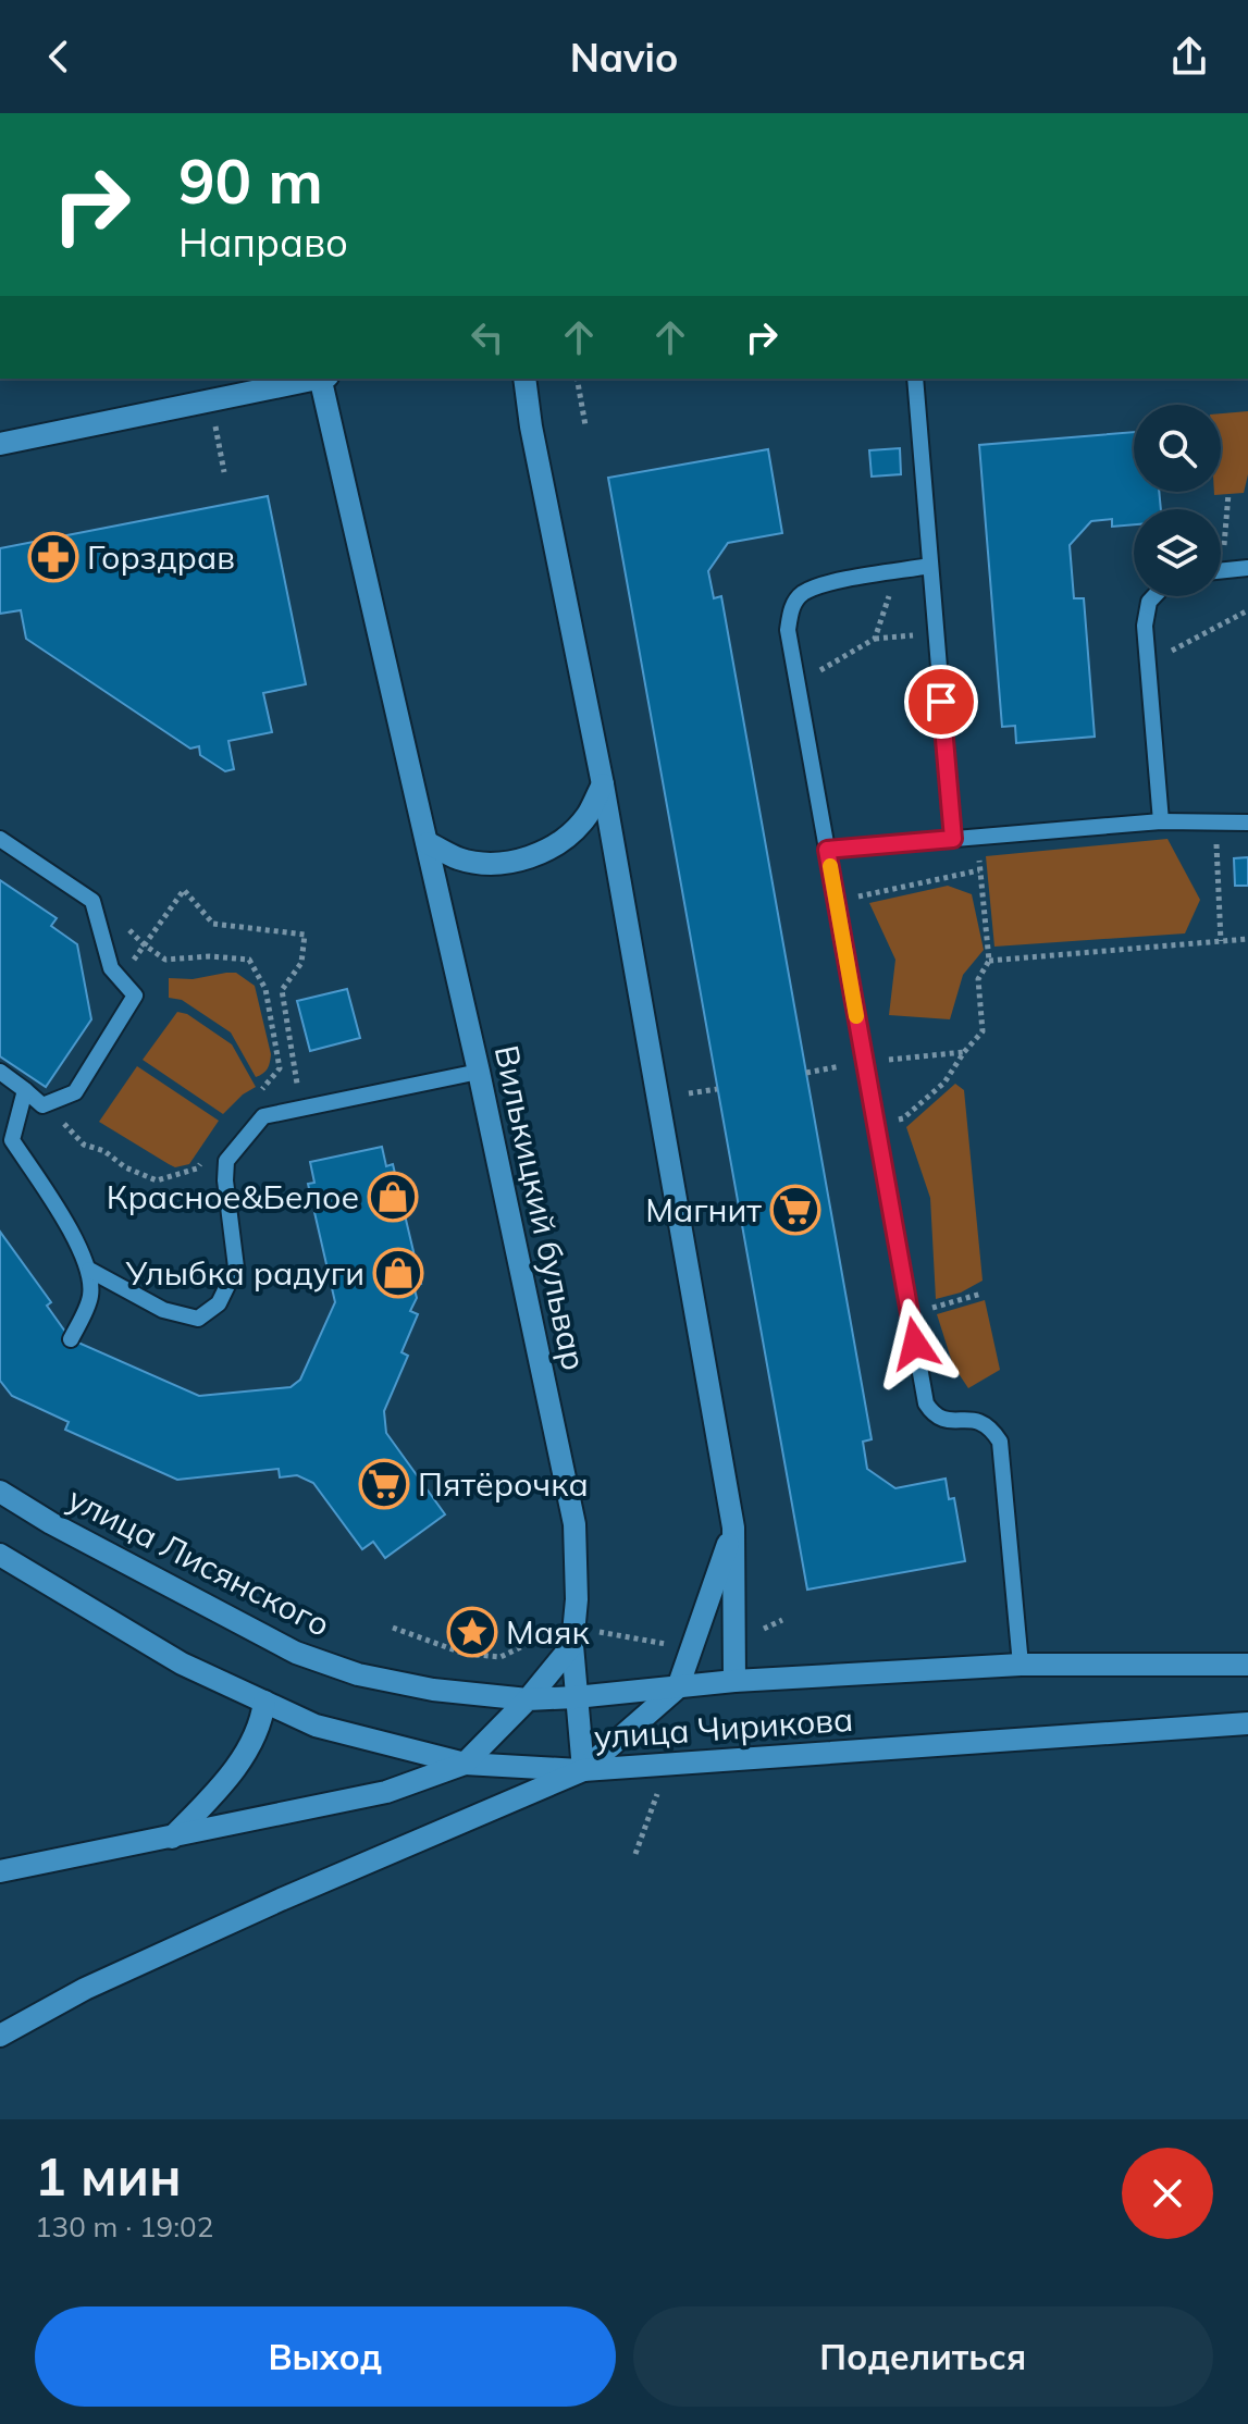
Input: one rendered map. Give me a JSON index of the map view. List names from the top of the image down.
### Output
{
  "streets": {
    "street": ["Вилькицкий бульвар", "улица Лисянского", "улица Чирикова"]
  },
  "crossings": [
    ["Вилькицкий бульвар", "улица Чирикова"],
    ["улица Лисянского", "улица Чирикова"]
  ],
  "places": {
    "pharmacy": ["Горздрав"],
    "shop": ["Красное&Белое", "Улыбка радуги"],
    "supermarket": ["Магнит", "Пятёрочка"],
    "place": ["Маяк"]
  },
  "page": {
    "header": "Navio",
    "turn": ["90 m", "Направо"],
    "heading": ["1 мин", "130 m · 19:02"],
    "buttons": ["Выход", "Поделиться"]
  }
}
